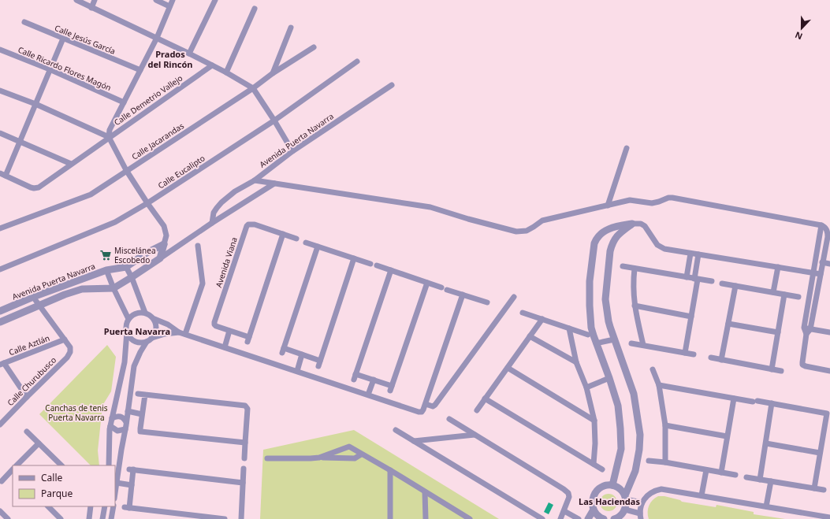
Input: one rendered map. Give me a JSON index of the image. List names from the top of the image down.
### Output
{
  "streets": {
    "street": [
      "Calle Jesús García",
      "Calle Ricardo Flores Magón",
      "Calle Demetrio Vallejo",
      "Avenida Puerta Navarra",
      "Calle Jacarandas",
      "Calle Eucalipto",
      "Avenida Viana",
      "Calle Aztlán",
      "Calle Churubusco"
    ]
  },
  "crossings": [
    ["Calle Aztlán", "Calle Churubusco"]
  ],
  "districts": ["Prados del Rincón", "Puerta Navarra", "Las Haciendas"],
  "parks": ["Canchas de tenis Puerta Navarra"],
  "places": {
    "supermarket": ["Miscelánea Escobedo"]
  },
  "legend": ["Calle", "Parque"],
  "north": "bottom"
}
